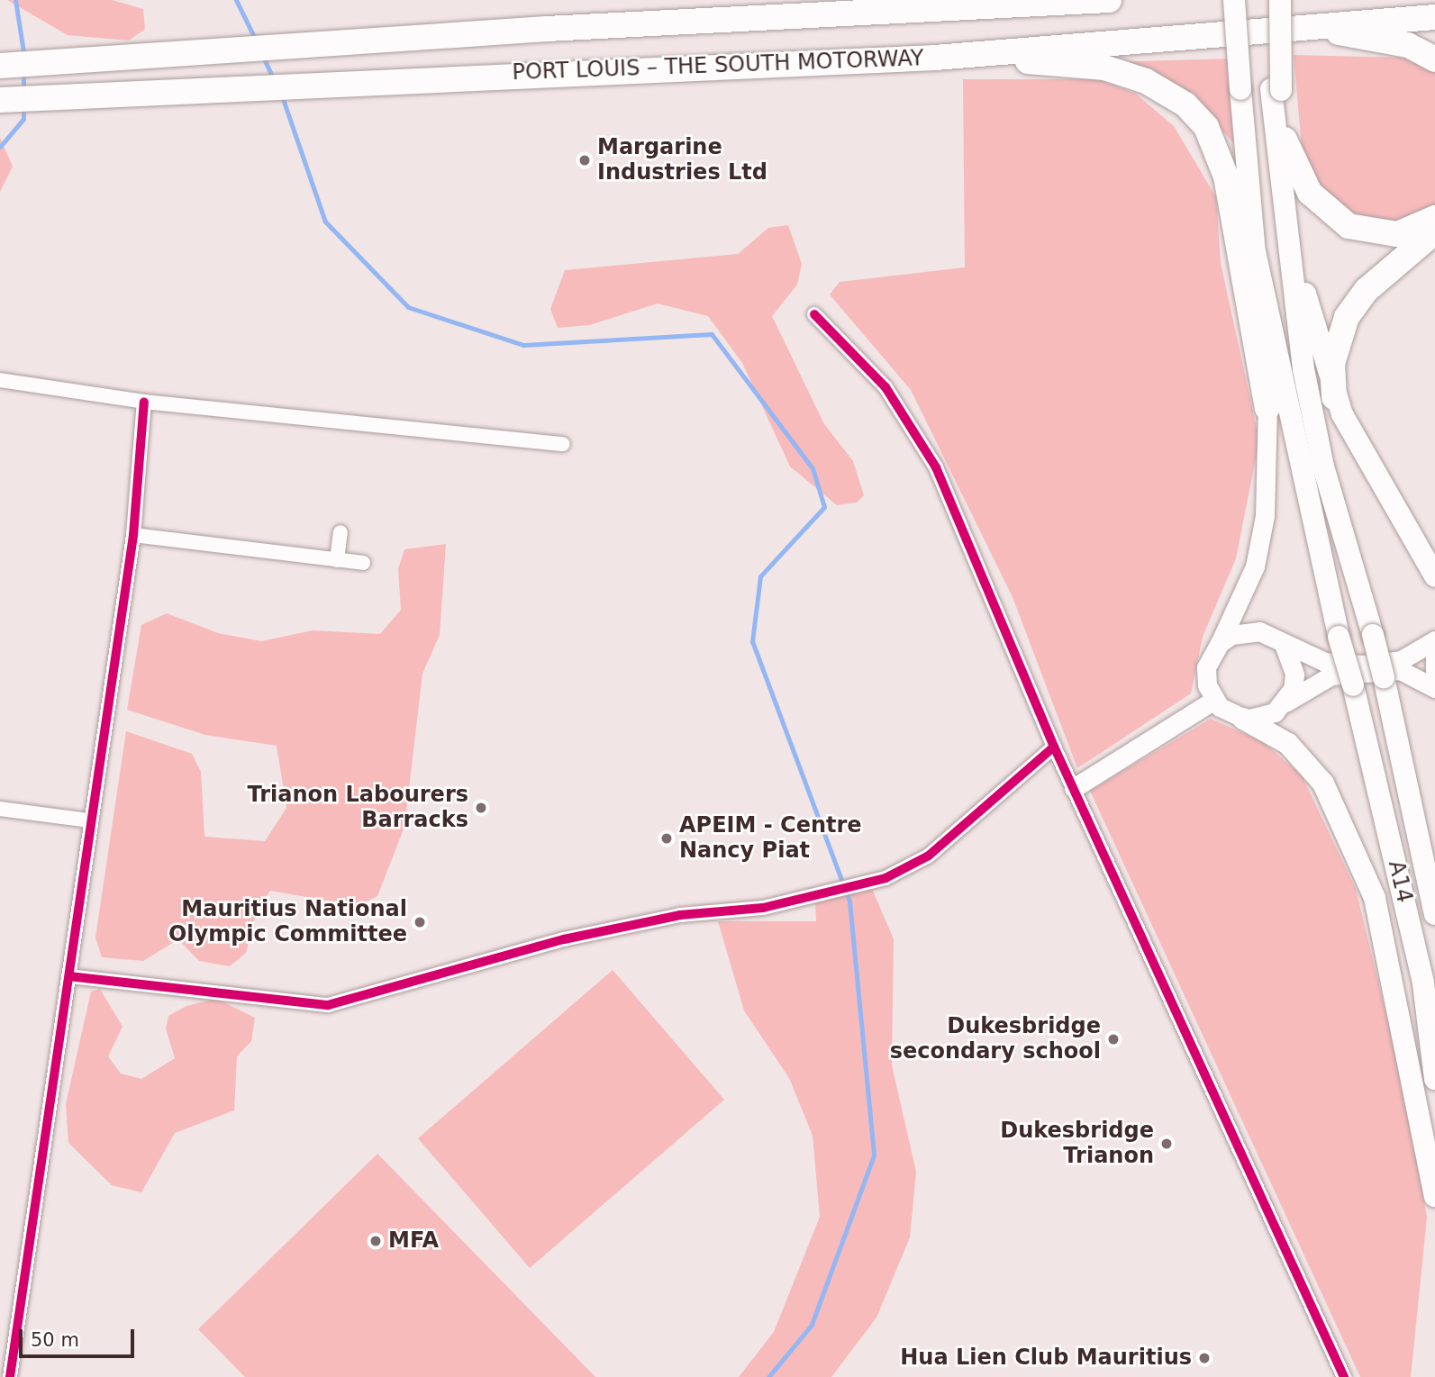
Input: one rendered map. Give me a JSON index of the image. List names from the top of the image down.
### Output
{
  "streets": {
    "highway": ["PORT LOUIS – THE SOUTH MOTORWAY"],
    "main road": ["A14"]
  },
  "places": [
    "Margarine Industries Ltd",
    "Trianon Labourers Barracks",
    "APEIM - Centre Nancy Piat",
    "Mauritius National Olympic Committee",
    "Dukesbridge secondary school",
    "Dukesbridge Trianon",
    "MFA",
    "Hua Lien Club Mauritius"
  ],
  "scale_bar": "50 m"
}
